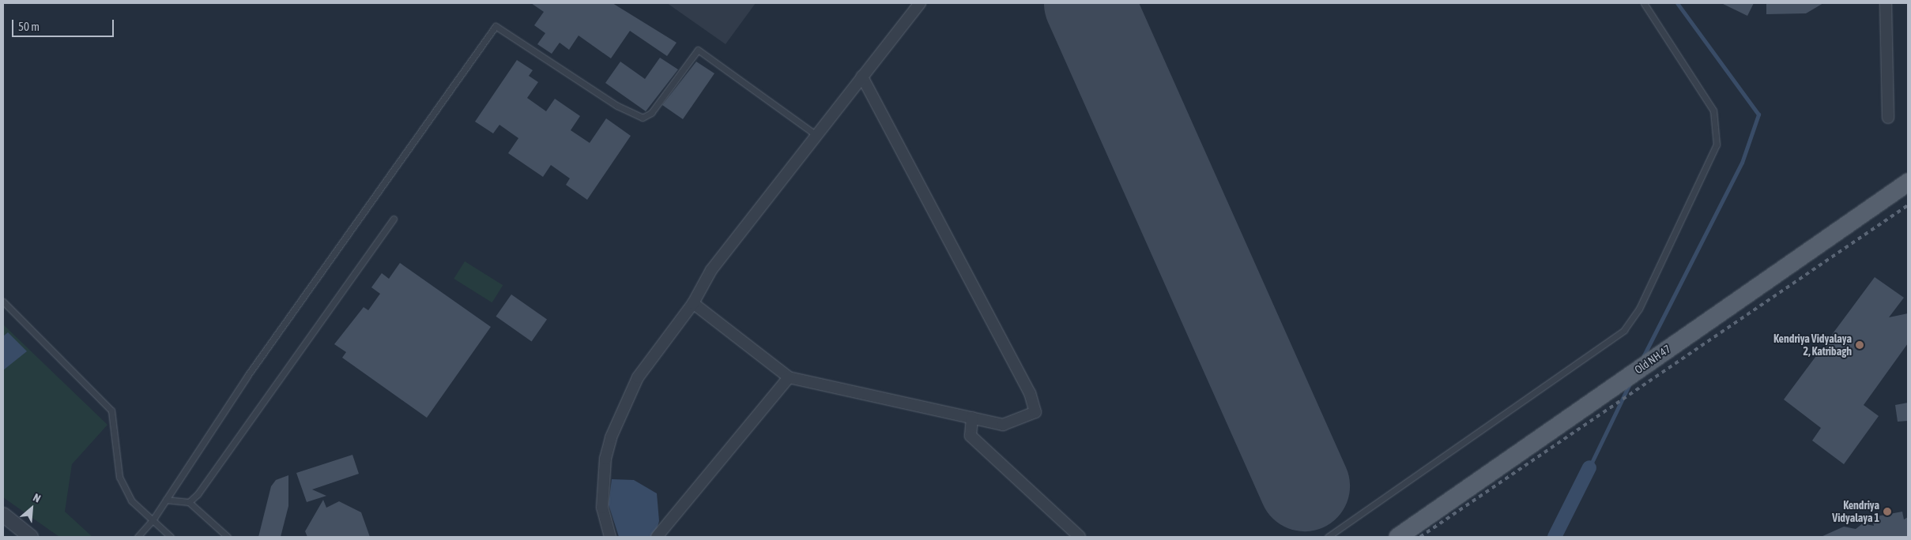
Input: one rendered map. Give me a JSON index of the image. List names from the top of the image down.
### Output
{
  "streets": {
    "main road": ["Old NH 47"]
  },
  "places": ["Kendriya Vidyalaya 2, Katribagh", "Kendriya Vidyalaya 1"],
  "scale_bar": "50 m",
  "north": "top right"
}
